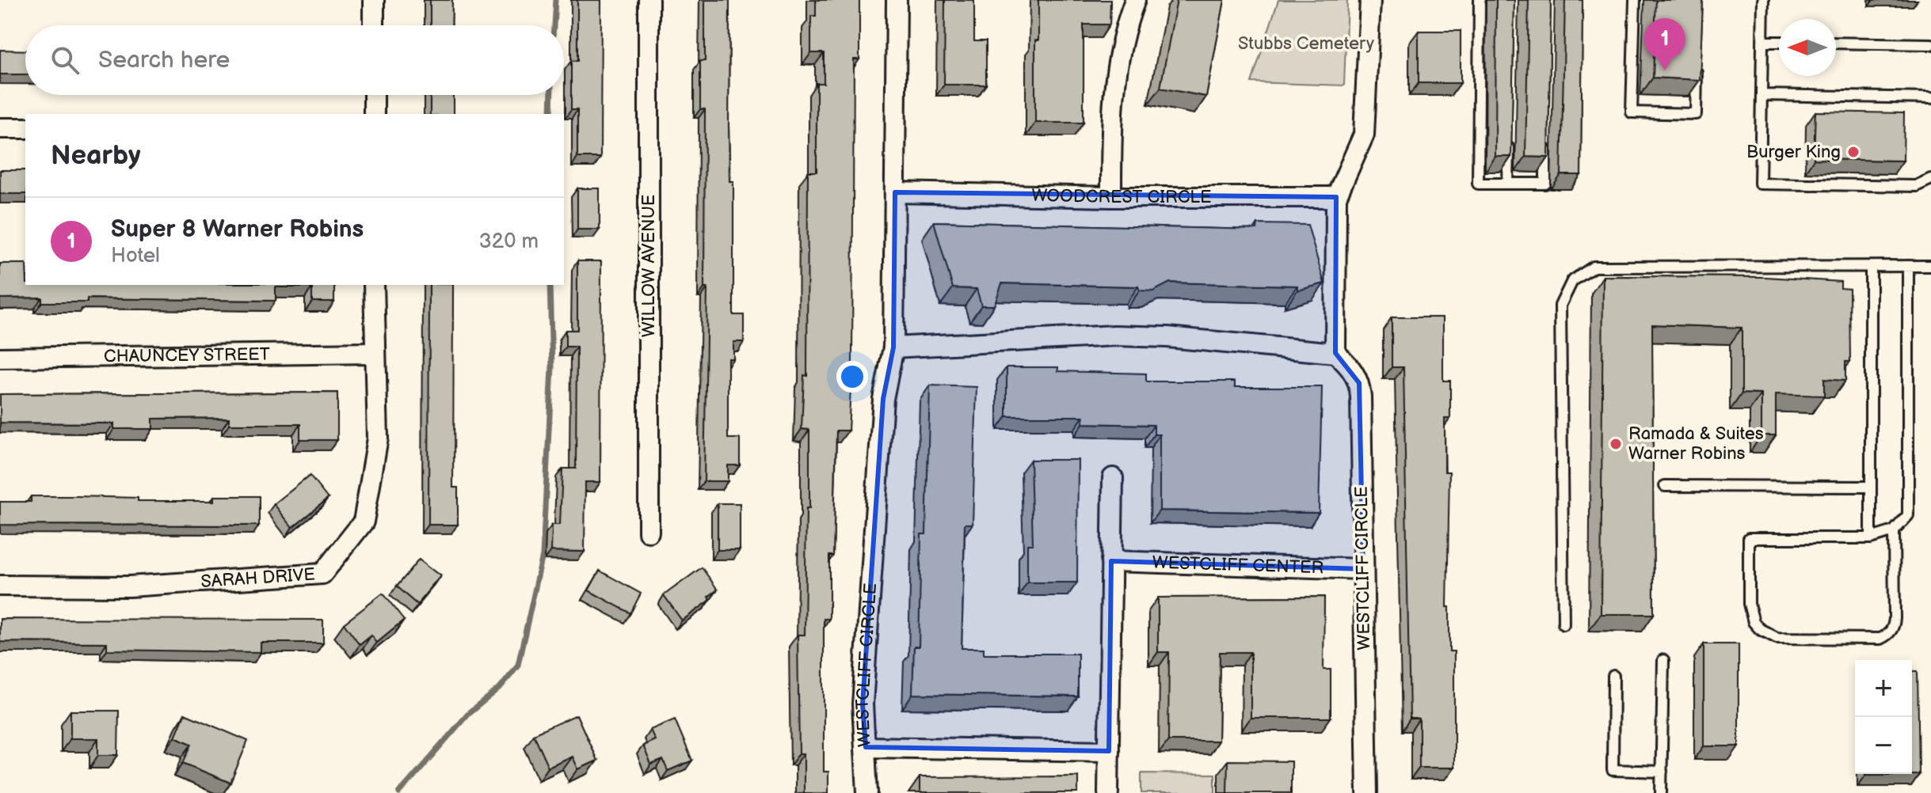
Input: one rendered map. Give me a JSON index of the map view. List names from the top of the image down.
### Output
{
  "streets": {
    "street": [
      "WOODCREST CIRCLE",
      "WILLOW AVENUE",
      "CHAUNCEY STREET",
      "WESTCLIFF CENTER",
      "WESTCLIFF CIRCLE",
      "SARAH DRIVE"
    ]
  },
  "crossings": [
    ["WOODCREST CIRCLE", "WESTCLIFF CIRCLE"],
    ["CHAUNCEY STREET", "SARAH DRIVE"],
    ["WESTCLIFF CENTER", "WESTCLIFF CIRCLE"]
  ],
  "parks": ["Stubbs Cemetery"],
  "places": ["Burger King", "Ramada & Suites Warner Robins"],
  "north": "left",
  "page": {
    "pins": "1",
    "search": "Search here",
    "heading": "Nearby",
    "list": [
      {
        "mark": "1",
        "name": "Super 8 Warner Robins",
        "note": "Hotel",
        "value": "320 m"
      }
    ],
    "map_buttons": ["+", "−"]
  }
}
